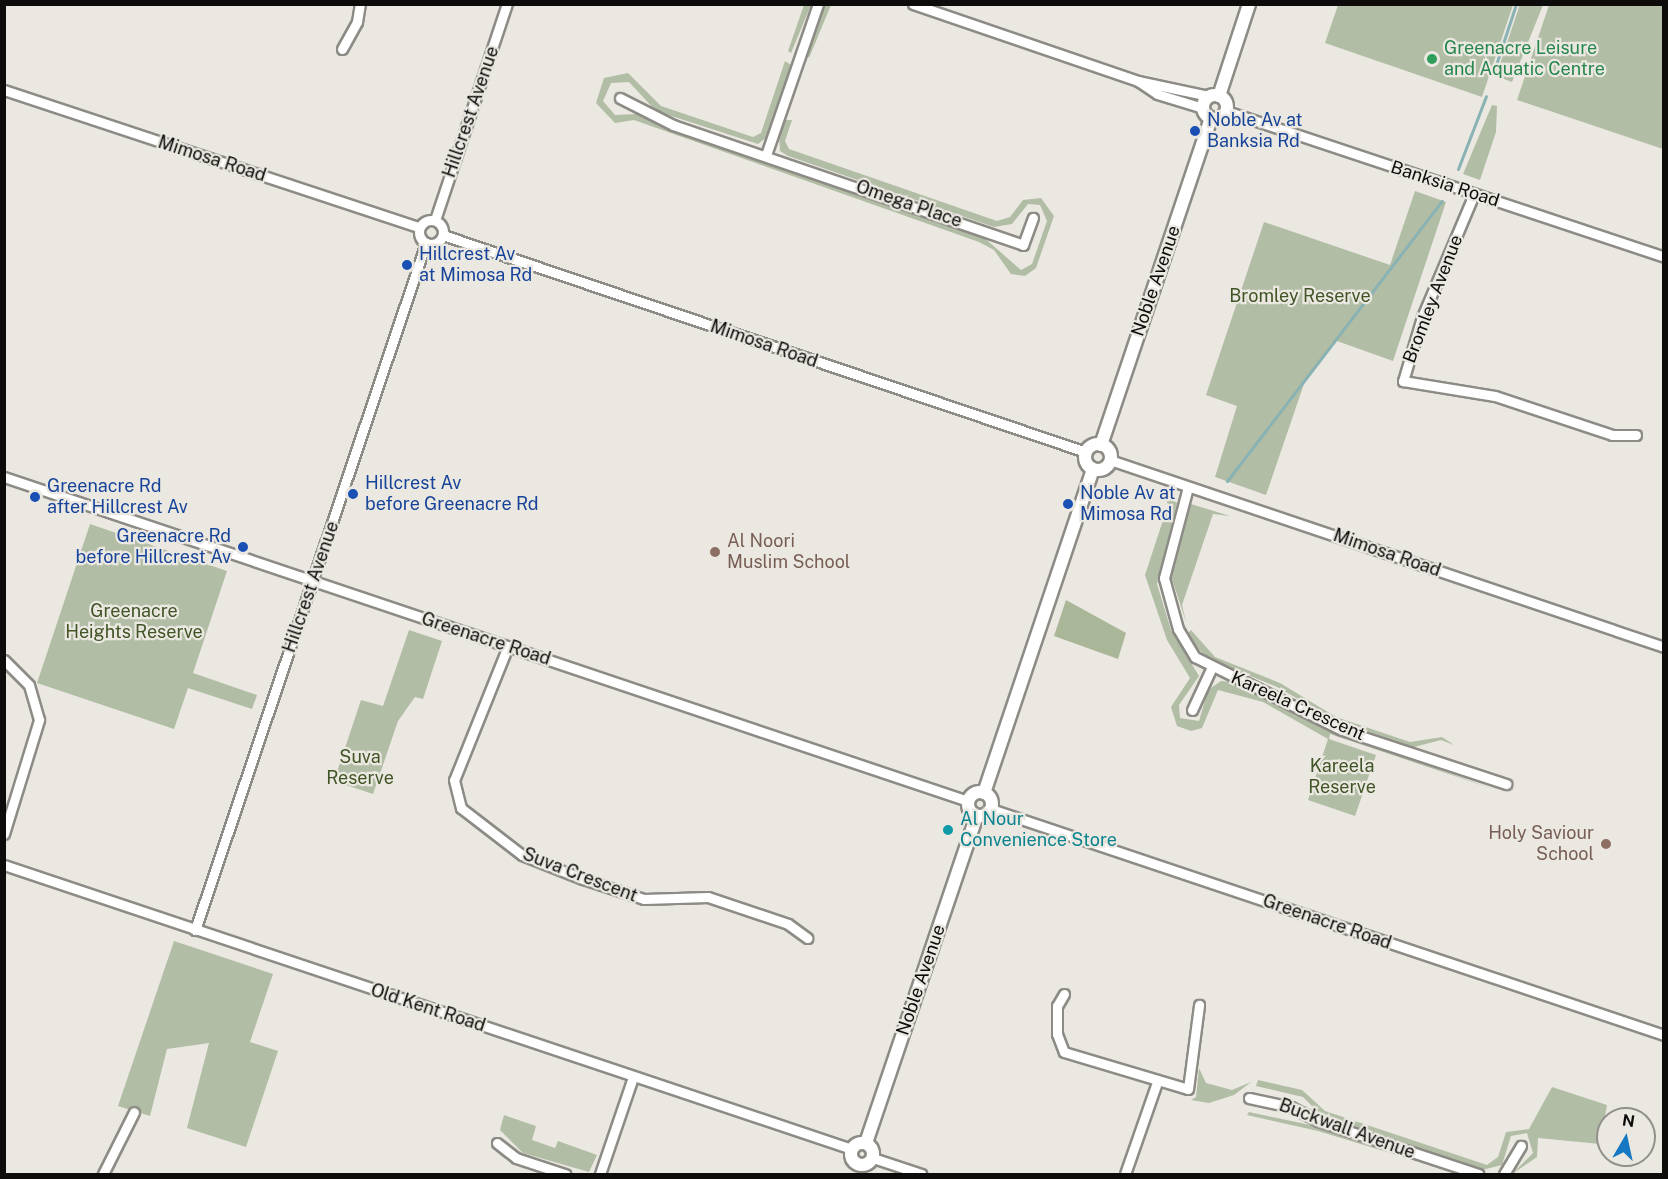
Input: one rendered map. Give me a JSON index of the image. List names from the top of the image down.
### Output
{
  "streets": {
    "street": [
      "Hillcrest Avenue",
      "Mimosa Road",
      "Banksia Road",
      "Omega Place",
      "Noble Avenue",
      "Bromley Avenue",
      "Greenacre Road",
      "Kareela Crescent",
      "Suva Crescent",
      "Old Kent Road",
      "Buckwall Avenue"
    ]
  },
  "crossings": [
    ["Hillcrest Avenue", "Greenacre Road"],
    ["Hillcrest Avenue", "Old Kent Road"],
    ["Mimosa Road", "Kareela Crescent"],
    ["Banksia Road", "Bromley Avenue"],
    ["Greenacre Road", "Suva Crescent"]
  ],
  "parks": [
    "Bromley Reserve",
    "Greenacre Heights Reserve",
    "Suva Reserve",
    "Kareela Reserve"
  ],
  "places": [
    "Greenacre Leisure and Aquatic Centre",
    "Noble Av at Banksia Rd",
    "Hillcrest Av at Mimosa Rd",
    "Hillcrest Av before Greenacre Rd",
    "Greenacre Rd after Hillcrest Av",
    "Noble Av at Mimosa Rd",
    "Greenacre Rd before Hillcrest Av",
    "Al Noori Muslim School",
    "Al Nour Convenience Store",
    "Holy Saviour School"
  ],
  "north": "top"
}
